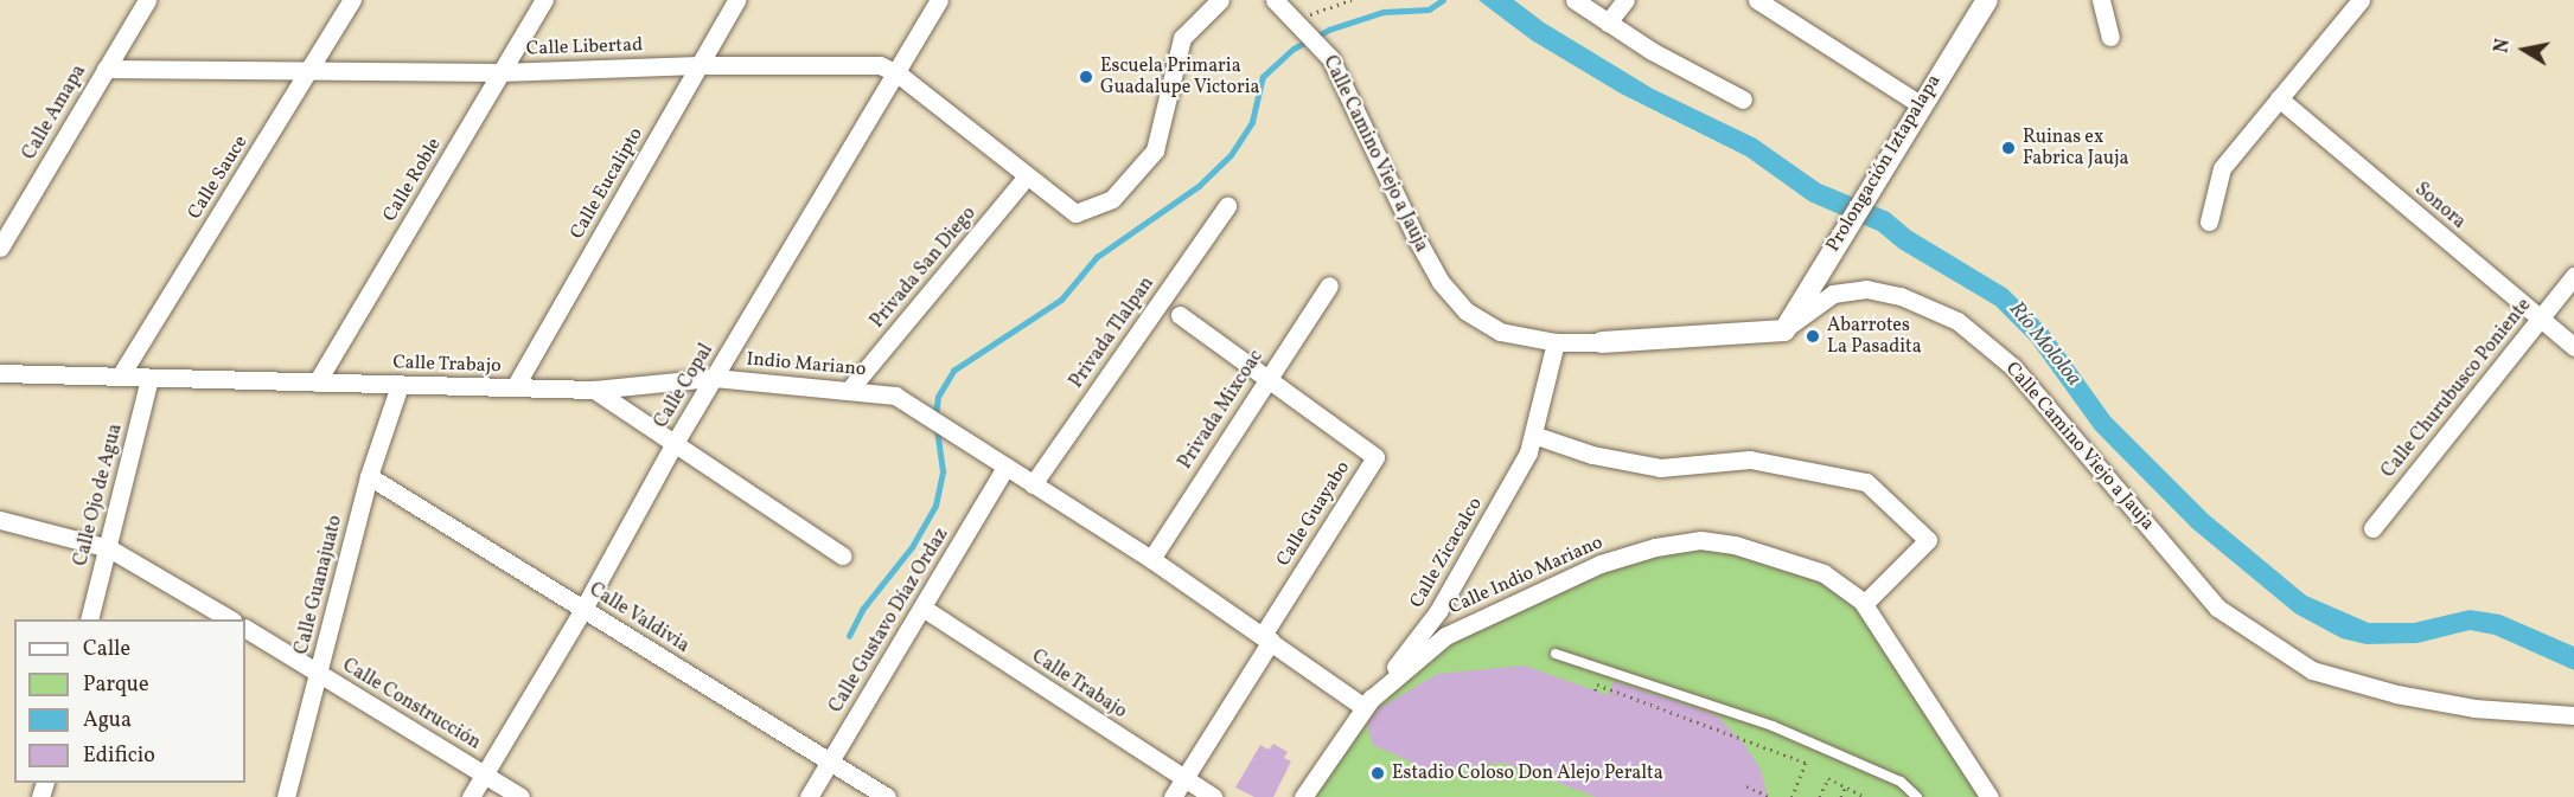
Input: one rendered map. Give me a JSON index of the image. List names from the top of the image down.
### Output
{
  "streets": {
    "street": [
      "Calle Libertad",
      "Calle Amapa",
      "Calle Camino Viejo a Jauja",
      "Prolongación Iztapalapa",
      "Calle Sauce",
      "Calle Roble",
      "Calle Eucalipto",
      "Sonora",
      "Privada San Diego",
      "Privada Tlalpan",
      "Calle Trabajo",
      "Indio Mariano",
      "Calle Copal",
      "Calle Churubusco Poniente",
      "Privada Mixcoac",
      "Calle Ojo de Agua",
      "Calle Guayabo",
      "Calle Zicacalco",
      "Calle Indio Mariano",
      "Calle Guanajuato",
      "Calle Valdivia",
      "Calle Gustavo Díaz Ordaz",
      "Calle Construcción"
    ]
  },
  "crossings": [
    ["Calle Libertad", "Calle Amapa"],
    ["Calle Libertad", "Calle Sauce"],
    ["Calle Libertad", "Calle Roble"],
    ["Calle Libertad", "Calle Eucalipto"],
    ["Calle Libertad", "Privada San Diego"],
    ["Calle Libertad", "Calle Copal"],
    ["Calle Camino Viejo a Jauja", "Prolongación Iztapalapa"],
    ["Calle Camino Viejo a Jauja", "Calle Zicacalco"],
    ["Calle Sauce", "Calle Trabajo"],
    ["Calle Roble", "Calle Trabajo"],
    ["Calle Eucalipto", "Calle Trabajo"],
    ["Sonora", "Calle Churubusco Poniente"],
    ["Privada San Diego", "Indio Mariano"],
    ["Calle Trabajo", "Indio Mariano"],
    ["Calle Trabajo", "Calle Ojo de Agua"],
    ["Calle Trabajo", "Calle Guayabo"],
    ["Calle Trabajo", "Calle Guanajuato"],
    ["Calle Trabajo", "Calle Gustavo Díaz Ordaz"],
    ["Indio Mariano", "Calle Copal"],
    ["Indio Mariano", "Calle Gustavo Díaz Ordaz"],
    ["Calle Copal", "Calle Valdivia"],
    ["Calle Copal", "Calle Construcción"],
    ["Privada Mixcoac", "Calle Guayabo"],
    ["Calle Zicacalco", "Calle Indio Mariano"],
    ["Calle Guanajuato", "Calle Valdivia"],
    ["Calle Guanajuato", "Calle Construcción"],
    ["Calle Valdivia", "Calle Gustavo Díaz Ordaz"]
  ],
  "water": ["Río Mololoa"],
  "places": [
    "Escuela Primaria Guadalupe Victoria",
    "Ruinas ex Fabrica Jauja",
    "Abarrotes La Pasadita",
    "Estadio Coloso Don Alejo Peralta"
  ],
  "legend": [
    "Calle",
    "Parque",
    "Agua",
    "Edificio"
  ],
  "north": "left"
}
